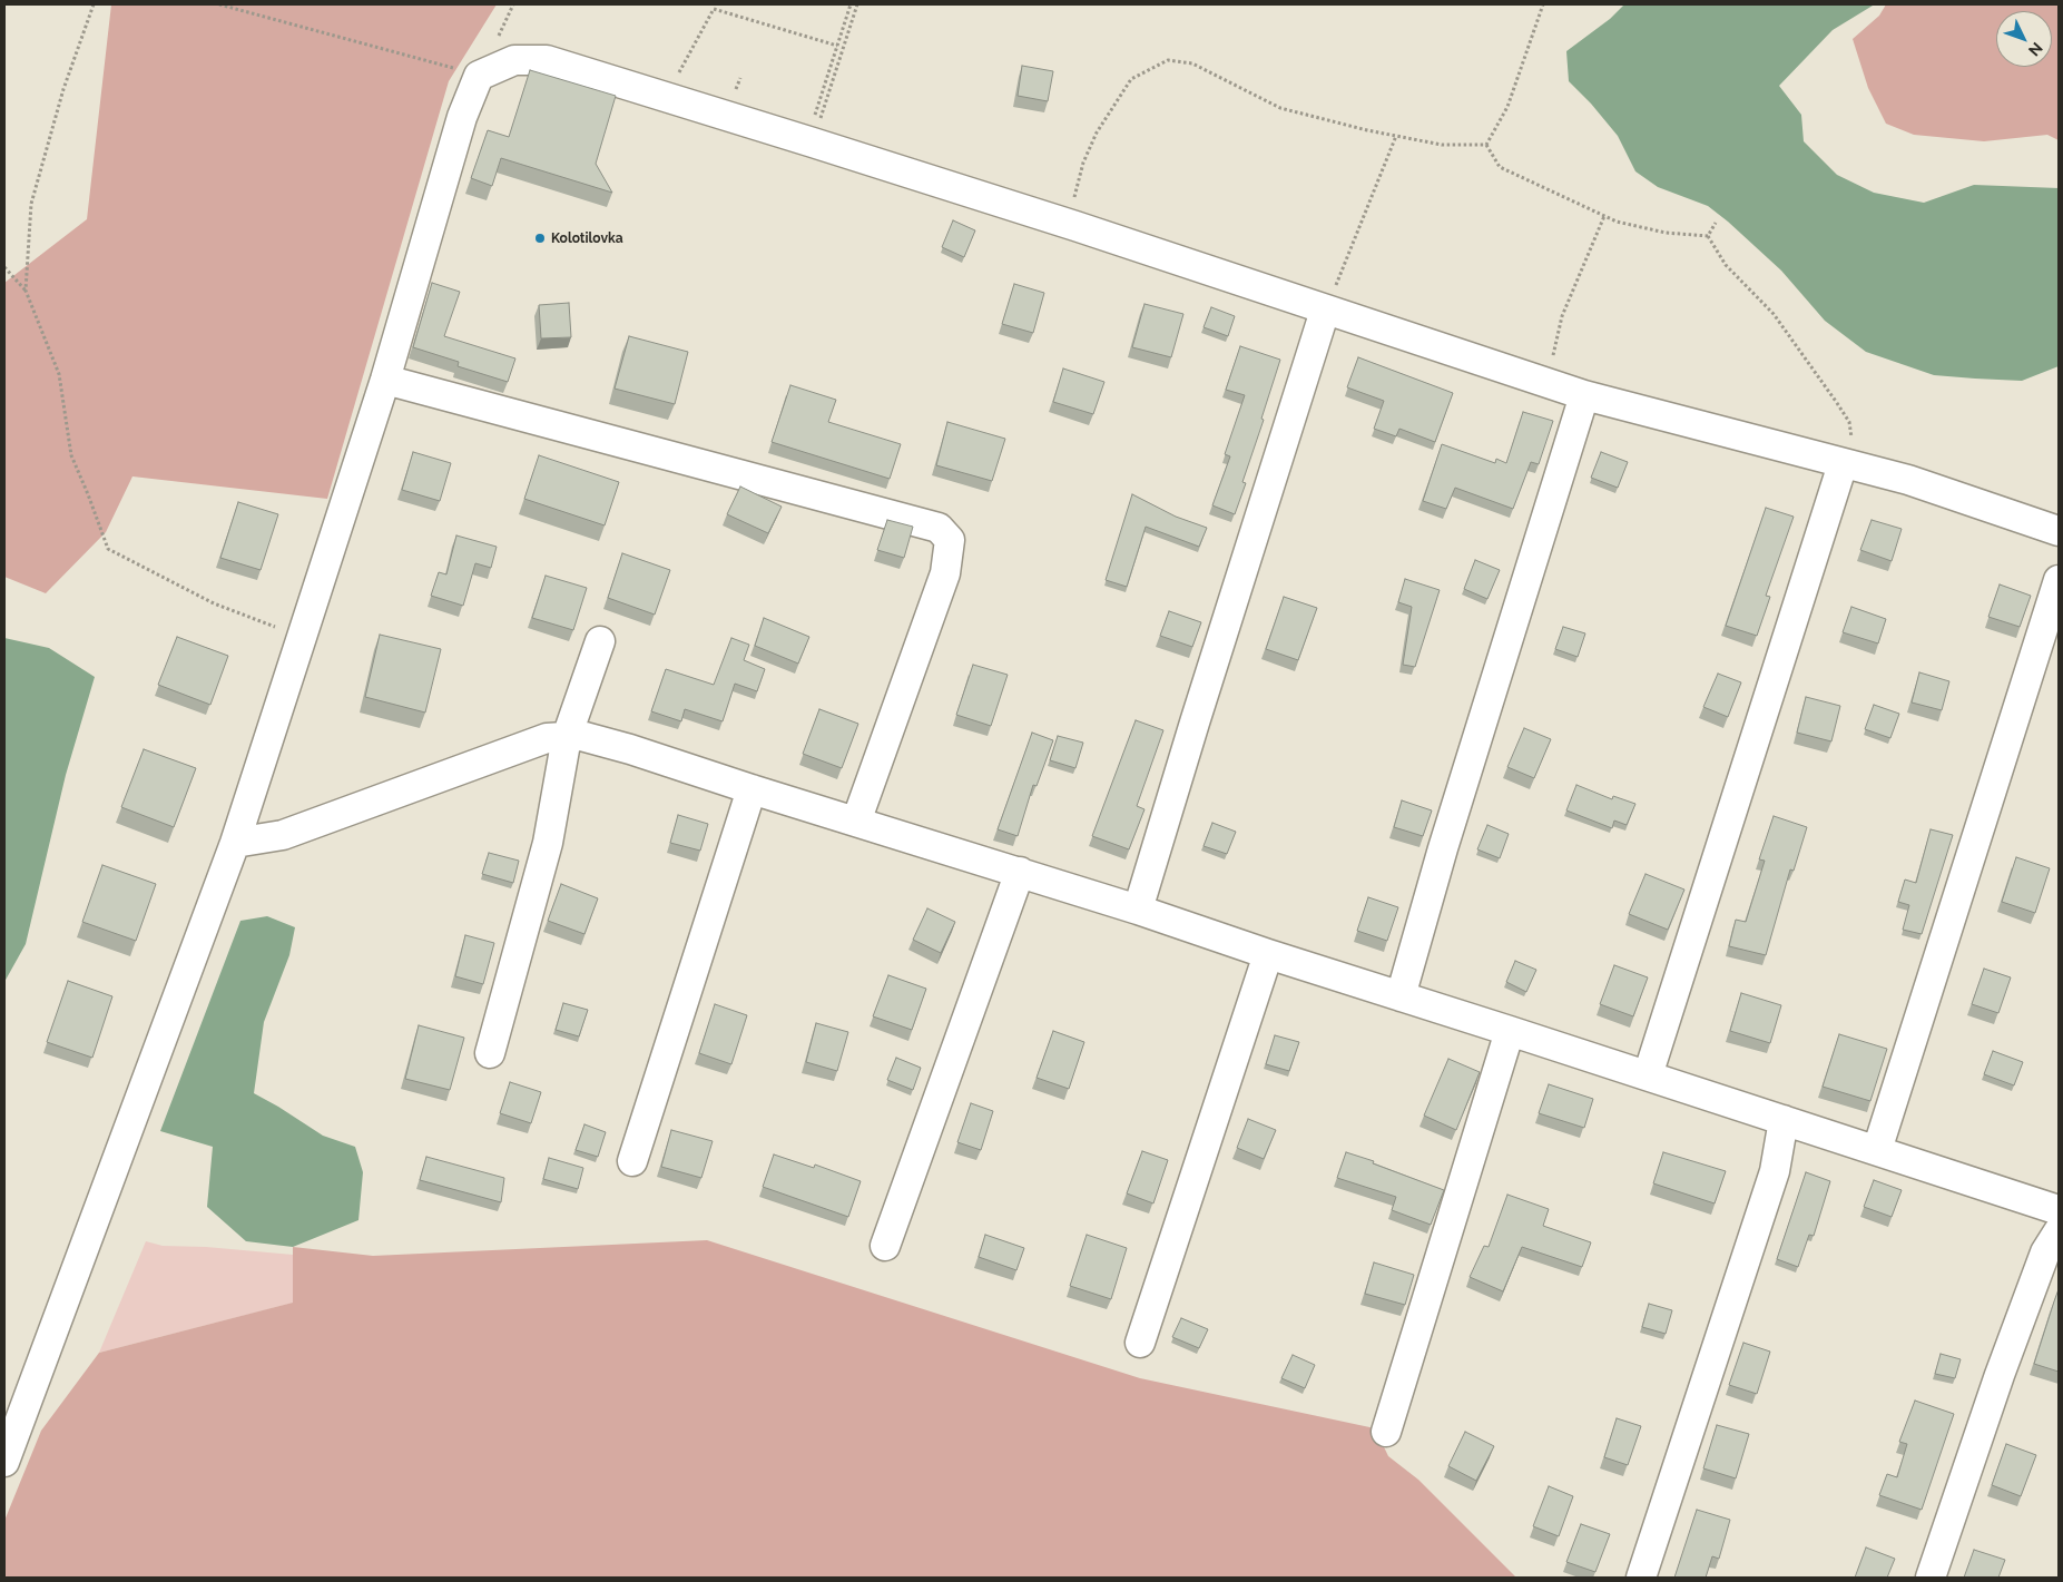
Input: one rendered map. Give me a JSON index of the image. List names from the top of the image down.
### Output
{
  "places": ["Kolotilovka"],
  "north": "bottom right"
}
